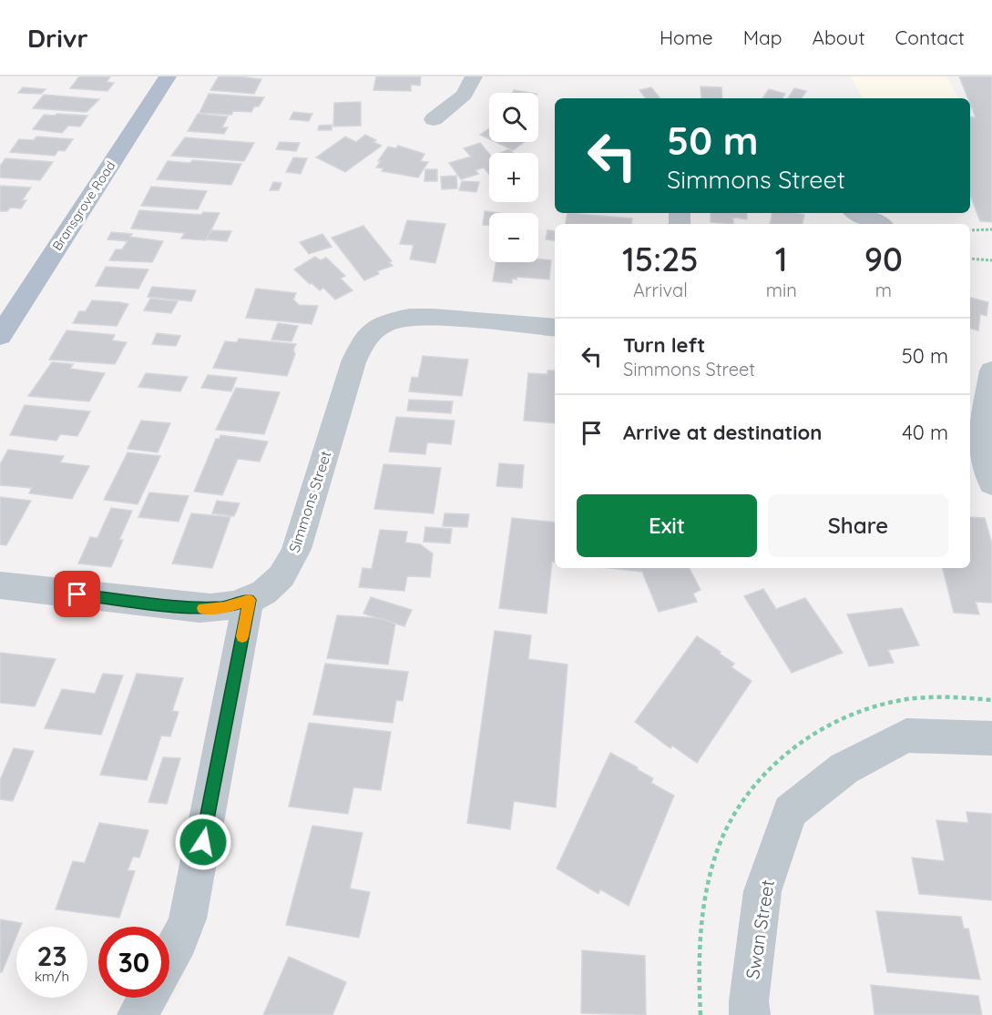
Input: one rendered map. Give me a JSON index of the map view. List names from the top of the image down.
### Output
{
  "streets": {
    "main road": ["Bransgrove Road"],
    "street": ["Simmons Street", "Swan Street"]
  },
  "page": {
    "header": "Drivr",
    "nav": [
      "Home",
      "Map",
      "About",
      "Contact"
    ],
    "map_buttons": ["+", "−"],
    "turn": ["50 m", "Simmons Street"],
    "eta": [
      "15:25",
      "Arrival",
      "1",
      "min",
      "90",
      "m"
    ],
    "list": [
      {
        "name": "Turn left",
        "note": "Simmons Street",
        "value": "50 m"
      },
      {
        "name": "Arrive at destination",
        "value": "40 m"
      }
    ],
    "buttons": ["Exit", "Share"],
    "speed": "23 km/h",
    "limit": "30"
  }
}
